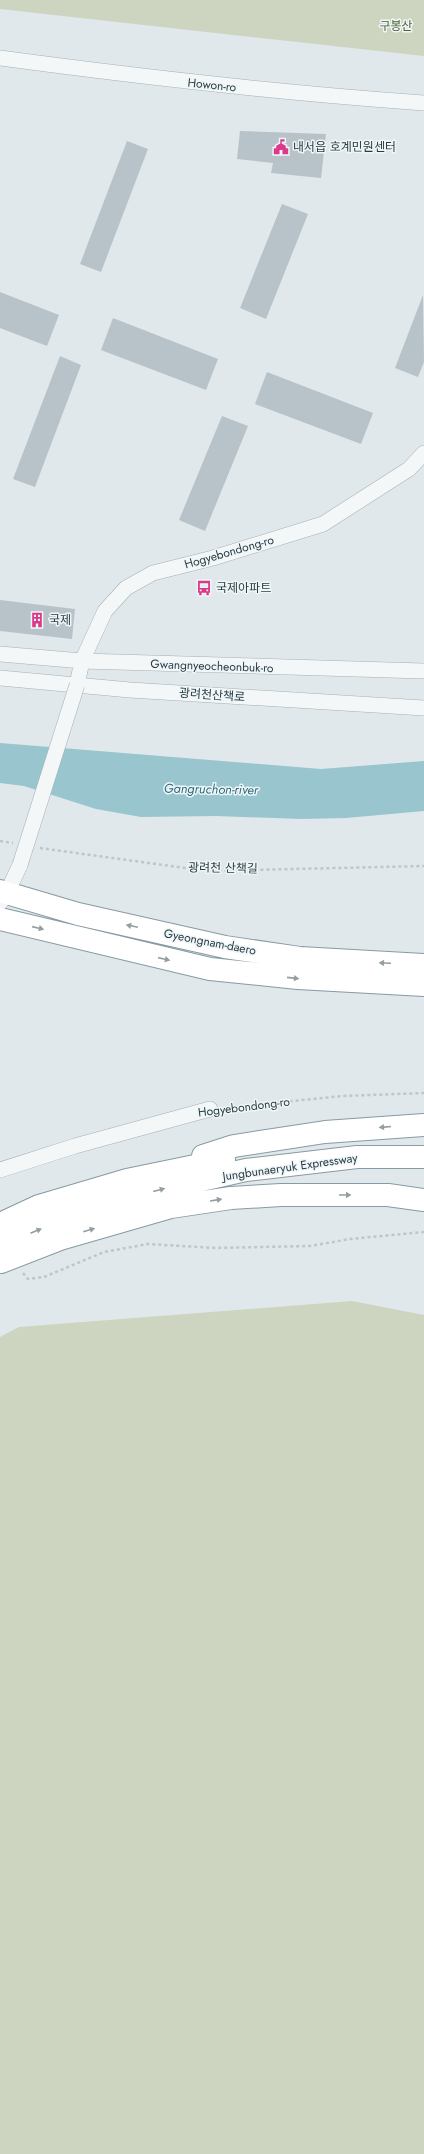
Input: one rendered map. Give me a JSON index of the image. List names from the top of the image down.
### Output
{
  "streets": {
    "highway": ["Gyeongnam-daero", "Jungbunaeryuk Expressway"],
    "street": [
      "Howon-ro",
      "Hogyebondong-ro",
      "Gwangnyeocheonbuk-ro",
      "광려천산책로"
    ],
    "path": ["광려천 산책길"]
  },
  "crossings": [
    ["Hogyebondong-ro", "Gwangnyeocheonbuk-ro"],
    ["Hogyebondong-ro", "광려천산책로"],
    ["Hogyebondong-ro", "Gyeongnam-daero"]
  ],
  "water": ["Gangruchon-river"],
  "parks": ["구봉산"],
  "places": {
    "public building": ["내서읍 호계민원센터"],
    "bus stop": ["국제아파트"],
    "building": ["국제"]
  }
}
